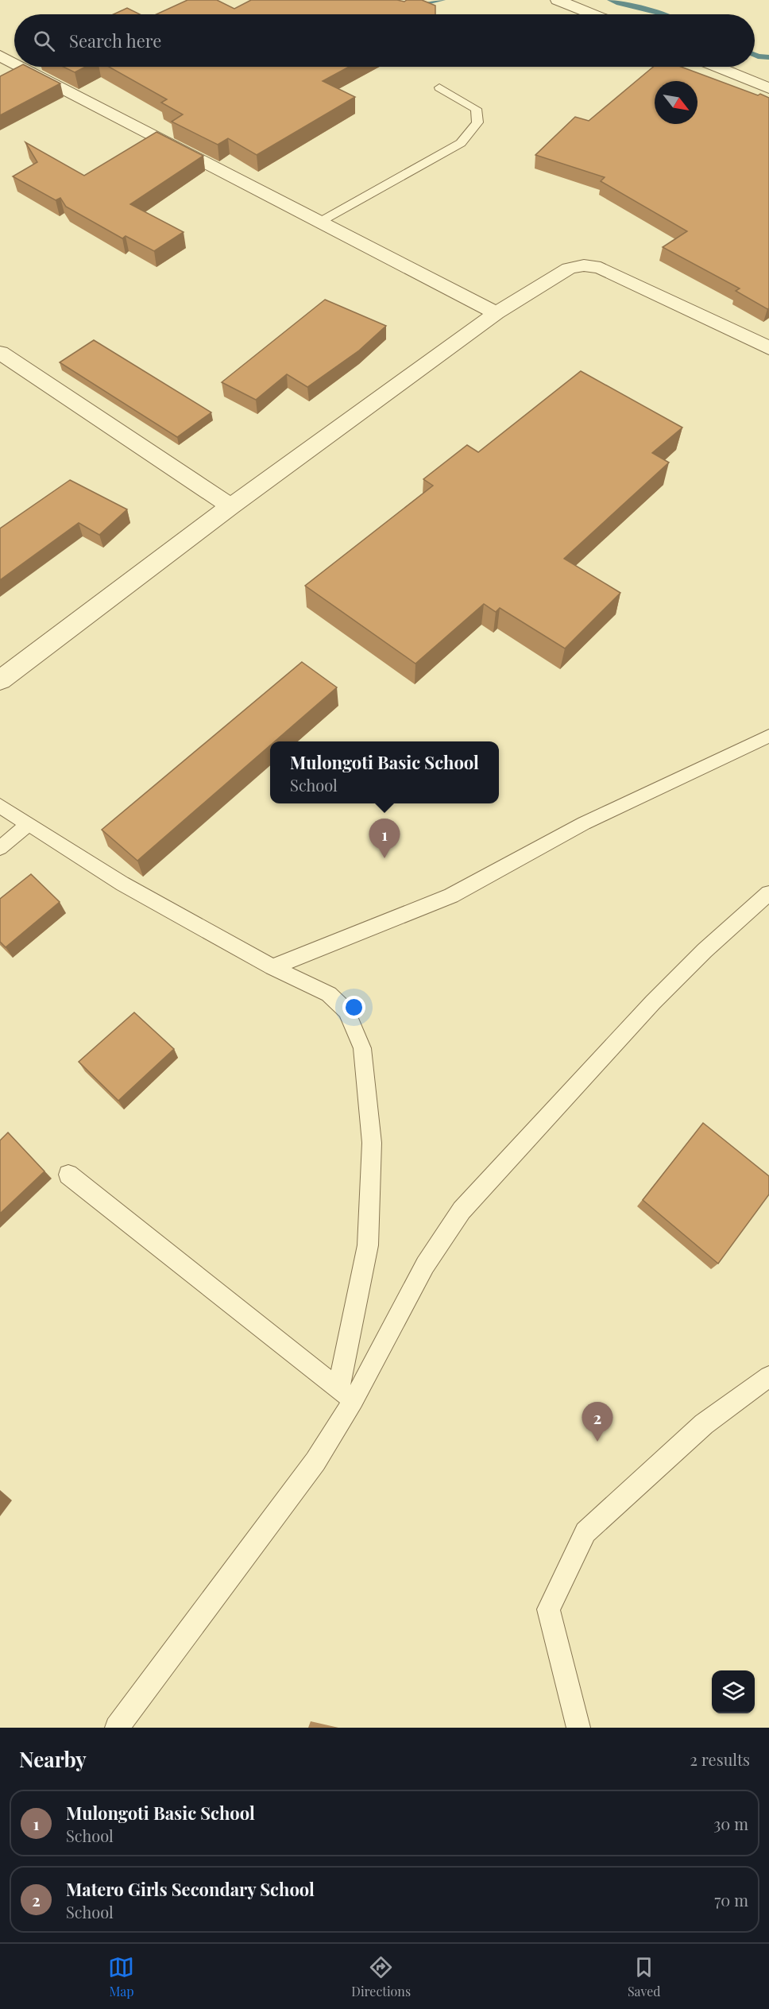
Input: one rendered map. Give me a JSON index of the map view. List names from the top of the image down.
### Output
{
  "north": "bottom right",
  "page": {
    "search": "Search here",
    "popup": ["Mulongoti Basic School", "School"],
    "pins": ["1", "2"],
    "heading": ["Nearby", "2 results"],
    "list": [
      {
        "mark": "1",
        "name": "Mulongoti Basic School",
        "note": "School",
        "value": "30 m"
      },
      {
        "mark": "2",
        "name": "Matero Girls Secondary School",
        "note": "School",
        "value": "70 m"
      }
    ],
    "nav": ["Map", "Directions", "Saved"]
  }
}
